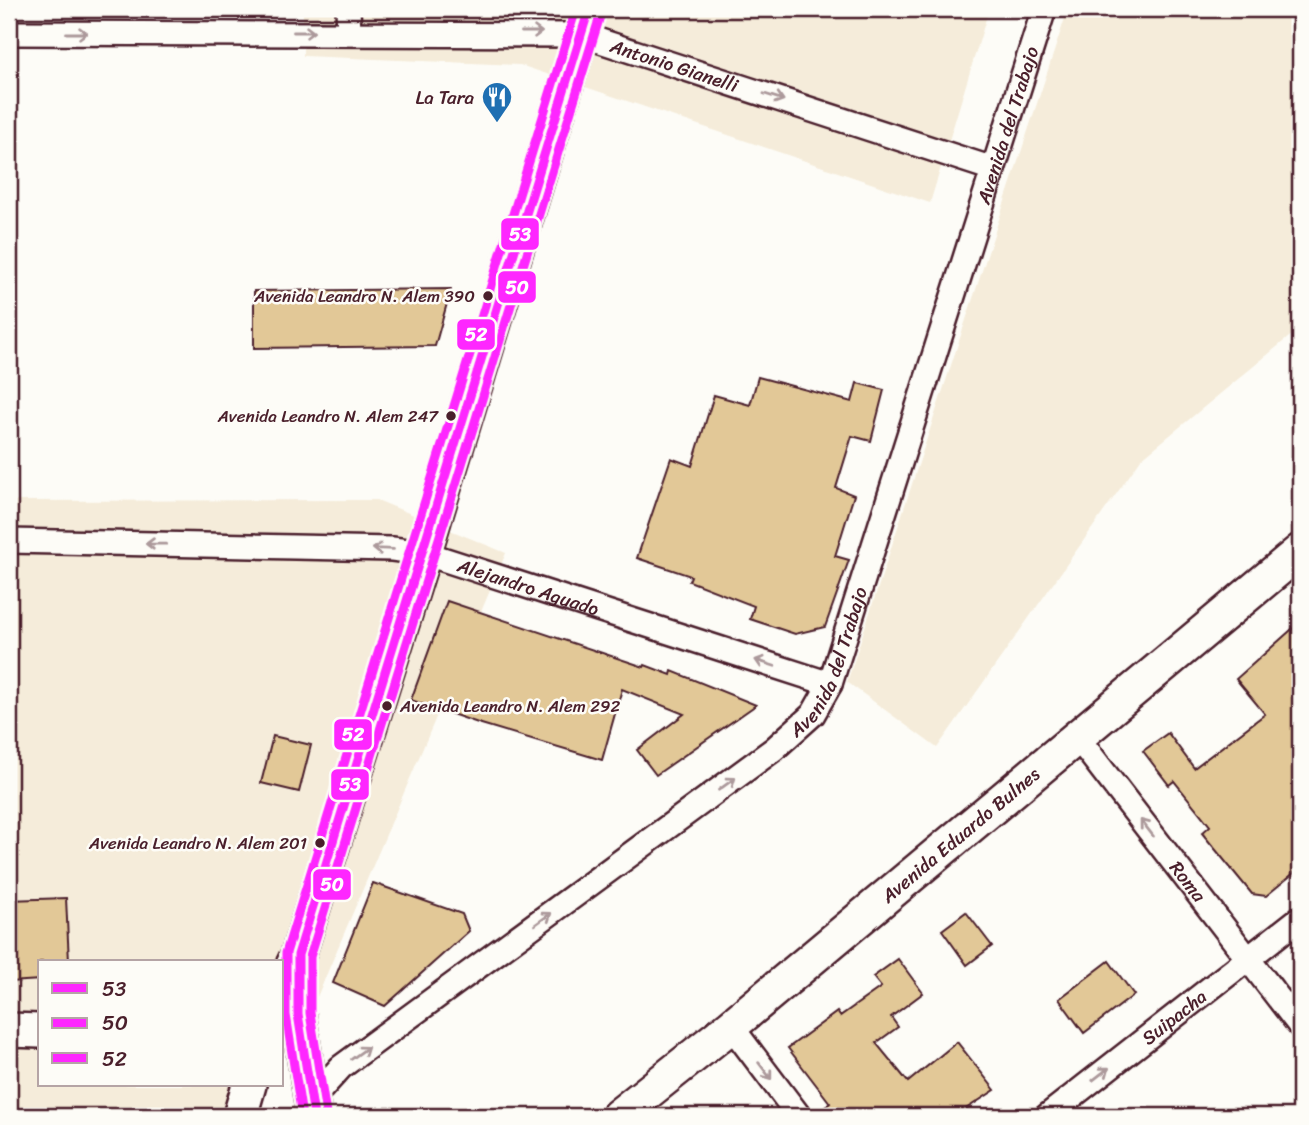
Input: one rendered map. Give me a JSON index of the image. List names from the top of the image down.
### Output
{
  "streets": {
    "main road": ["Avenida Eduardo Bulnes"],
    "street": [
      "Antonio Gianelli",
      "Avenida del Trabajo",
      "Alejandro Aguado",
      "Roma",
      "Suipacha"
    ]
  },
  "crossings": [
    ["Antonio Gianelli", "Avenida del Trabajo"],
    ["Avenida del Trabajo", "Alejandro Aguado"],
    ["Avenida Eduardo Bulnes", "Roma"],
    ["Roma", "Suipacha"]
  ],
  "one_way": [
    "Antonio Gianelli",
    "Avenida del Trabajo",
    "Alejandro Aguado",
    "Roma",
    "Suipacha"
  ],
  "places": {
    "restaurant": ["La Tara"],
    "other": [
      "Avenida Leandro N. Alem 390",
      "Avenida Leandro N. Alem 247",
      "Avenida Leandro N. Alem 292",
      "Avenida Leandro N. Alem 201"
    ]
  },
  "lines": ["transit line 53", "transit line 52", "transit line 50"],
  "legend": ["53", "50", "52"]
}
